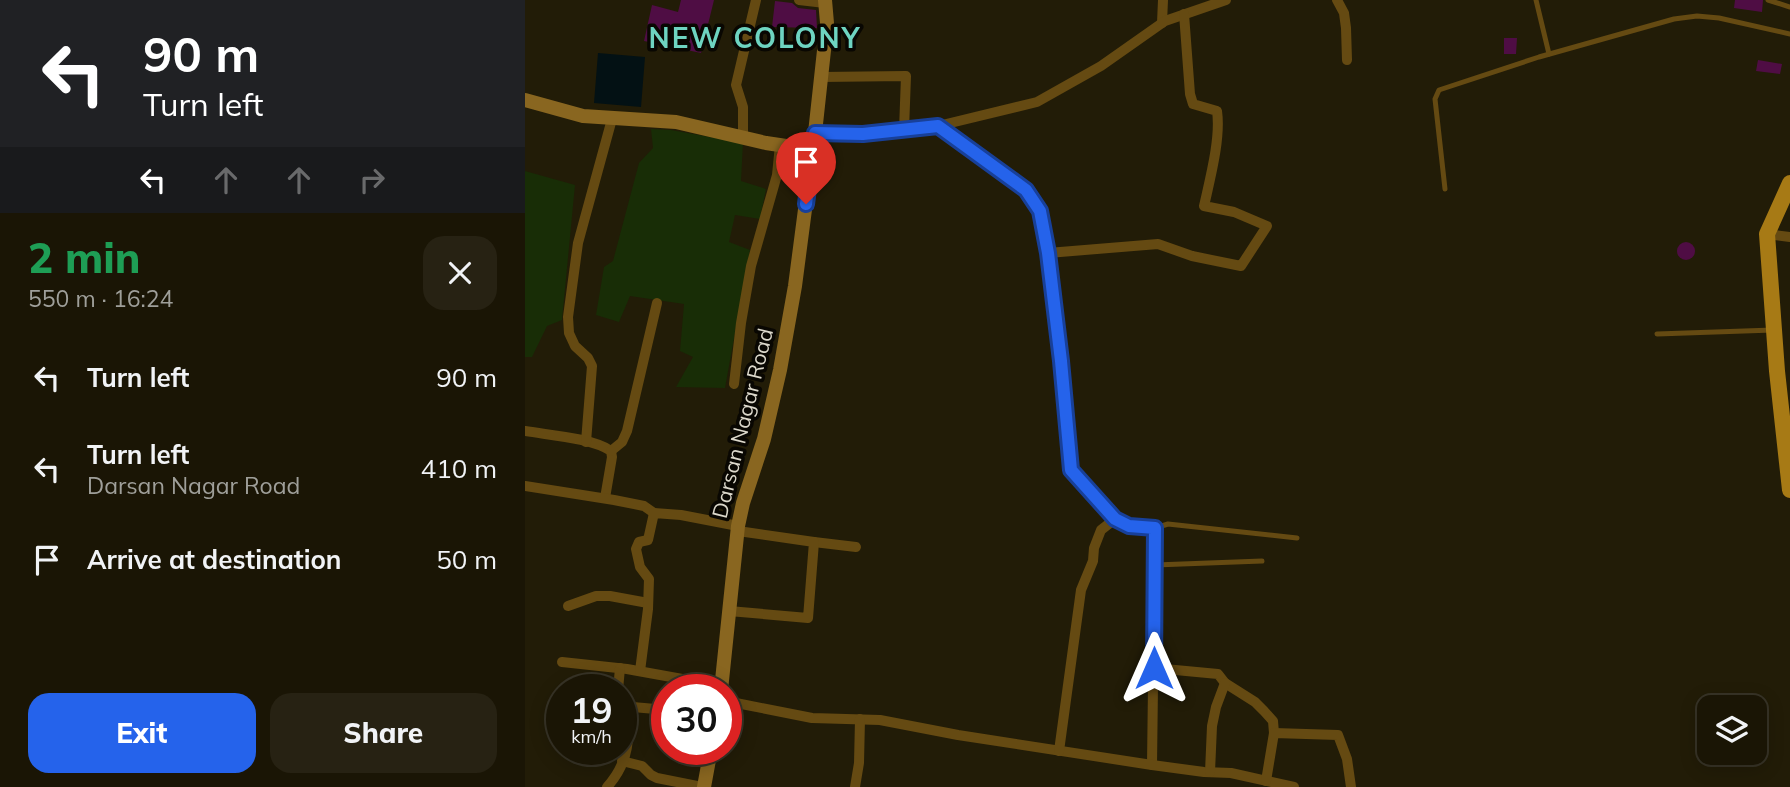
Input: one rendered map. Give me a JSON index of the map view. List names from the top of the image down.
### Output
{
  "streets": {
    "street": ["Darsan Nagar Road"]
  },
  "districts": ["NEW COLONY"],
  "page": {
    "turn": ["90 m", "Turn left"],
    "heading": ["2 min", "550 m · 16:24"],
    "list": [
      {
        "name": "Turn left",
        "value": "90 m"
      },
      {
        "name": "Turn left",
        "note": "Darsan Nagar Road",
        "value": "410 m"
      },
      {
        "name": "Arrive at destination",
        "value": "50 m"
      }
    ],
    "speed": "19 km/h",
    "limit": "30",
    "buttons": ["Exit", "Share"]
  }
}
